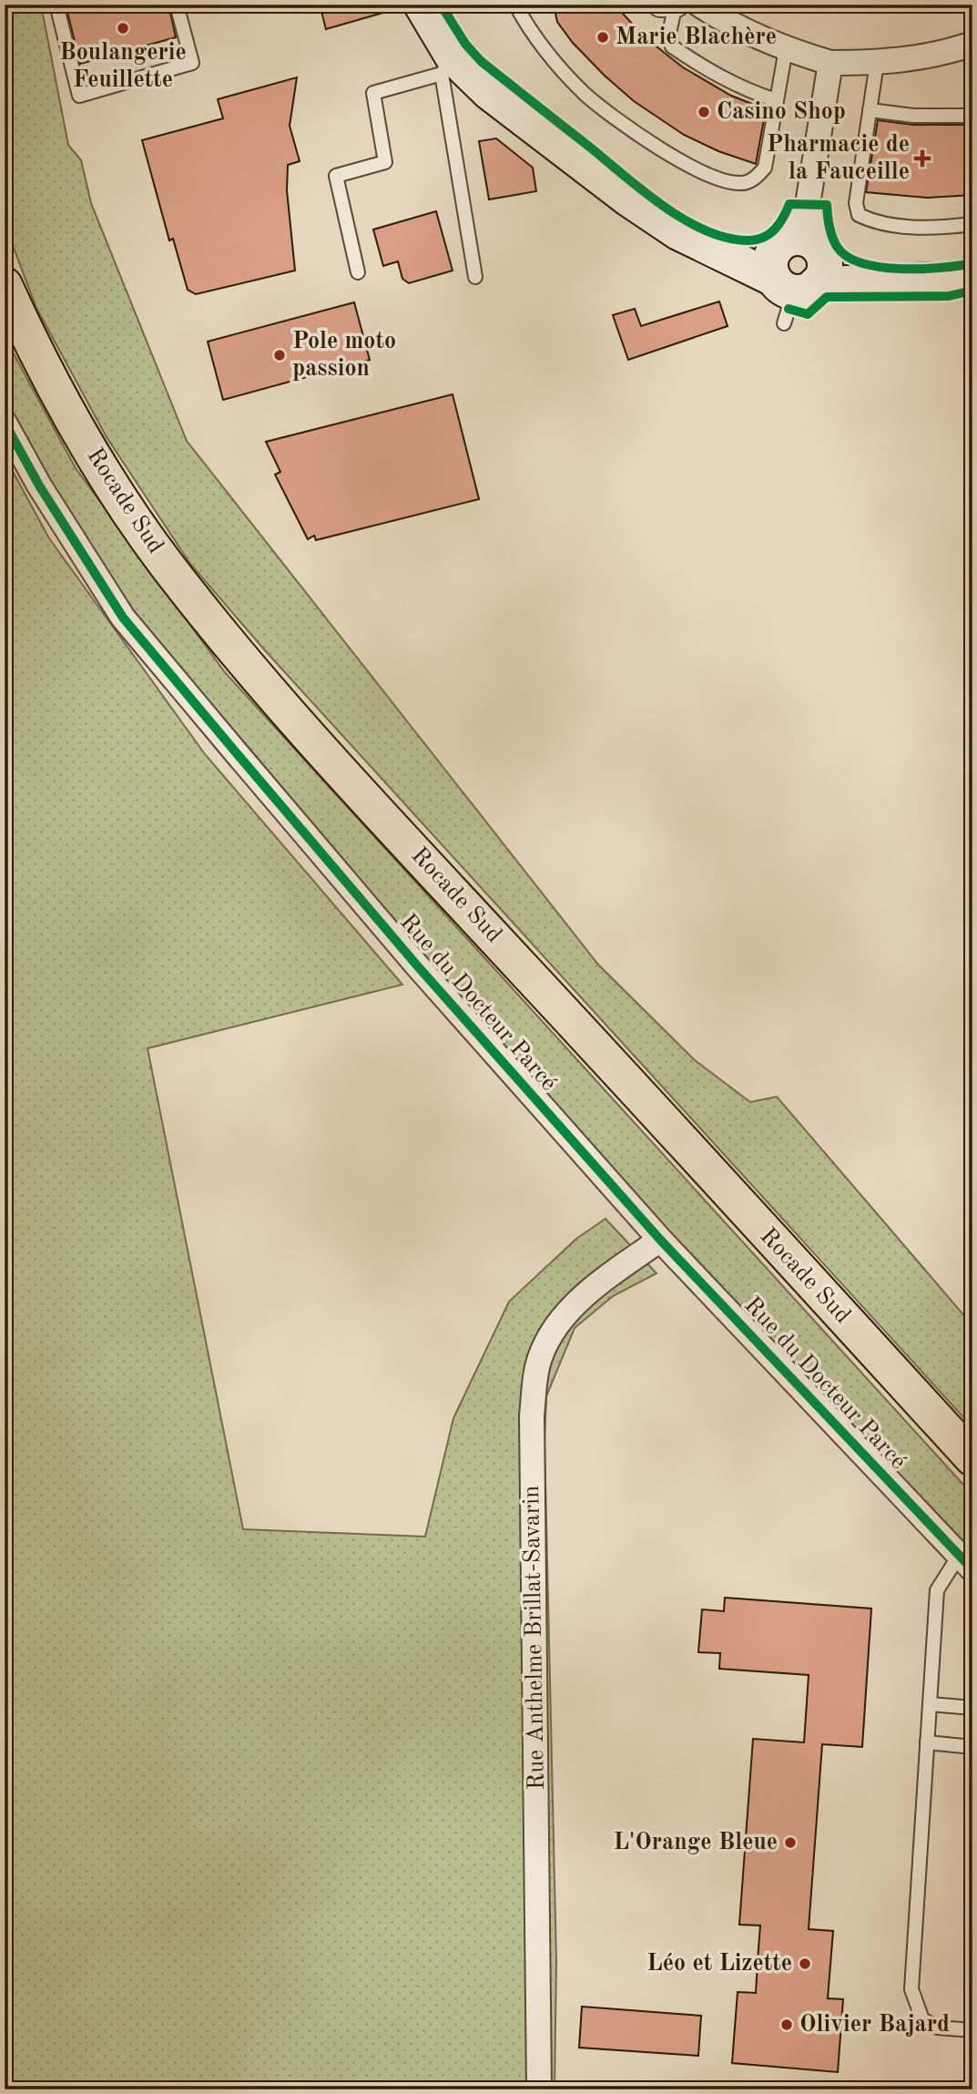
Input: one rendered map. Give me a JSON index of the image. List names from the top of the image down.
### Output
{
  "streets": {
    "main road": ["Rocade Sud"],
    "street": ["Rue du Docteur Parcé", "Rue Anthelme Brillat-Savarin"]
  },
  "crossings": [
    ["Rue du Docteur Parcé", "Rue Anthelme Brillat-Savarin"]
  ],
  "places": {
    "other": [
      "Boulangerie Feuillette",
      "Marie Blachère",
      "Casino Shop",
      "Pole moto passion",
      "L'Orange Bleue",
      "Léo et Lizette",
      "Olivier Bajard"
    ],
    "health": ["Pharmacie de la Fauceille"]
  }
}
